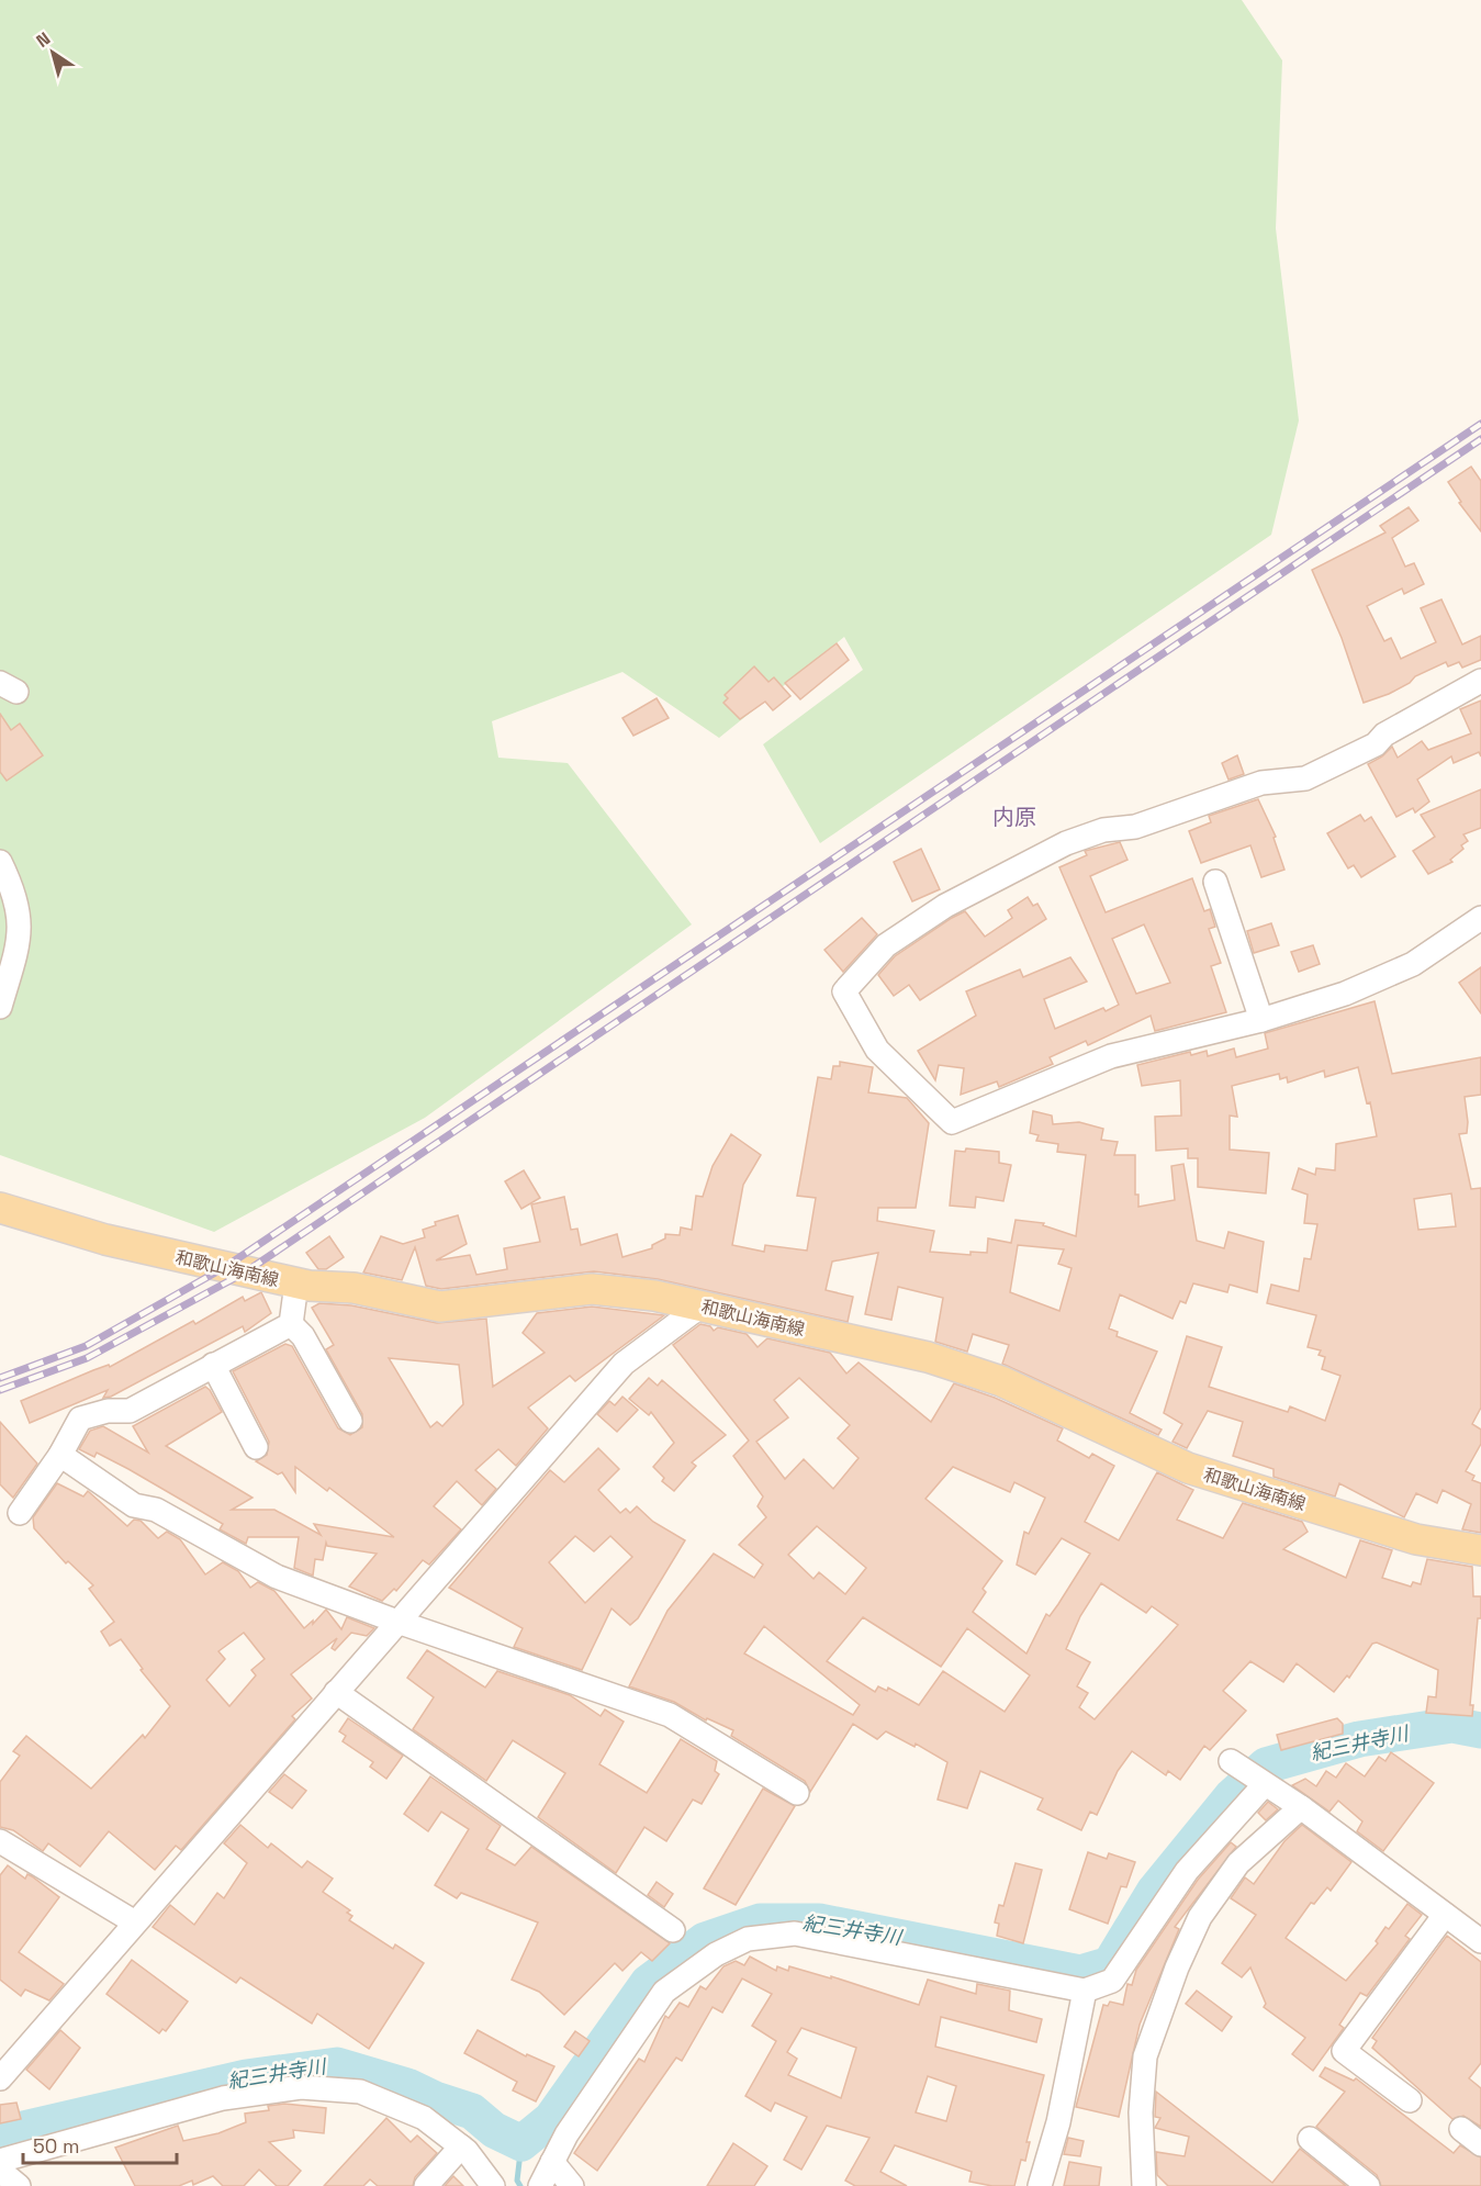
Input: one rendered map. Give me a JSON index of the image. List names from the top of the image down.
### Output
{
  "streets": {
    "main road": ["和歌山海南線"]
  },
  "districts": ["内原"],
  "water": ["紀三井寺川"],
  "scale_bar": "50 m",
  "north": "top left"
}
